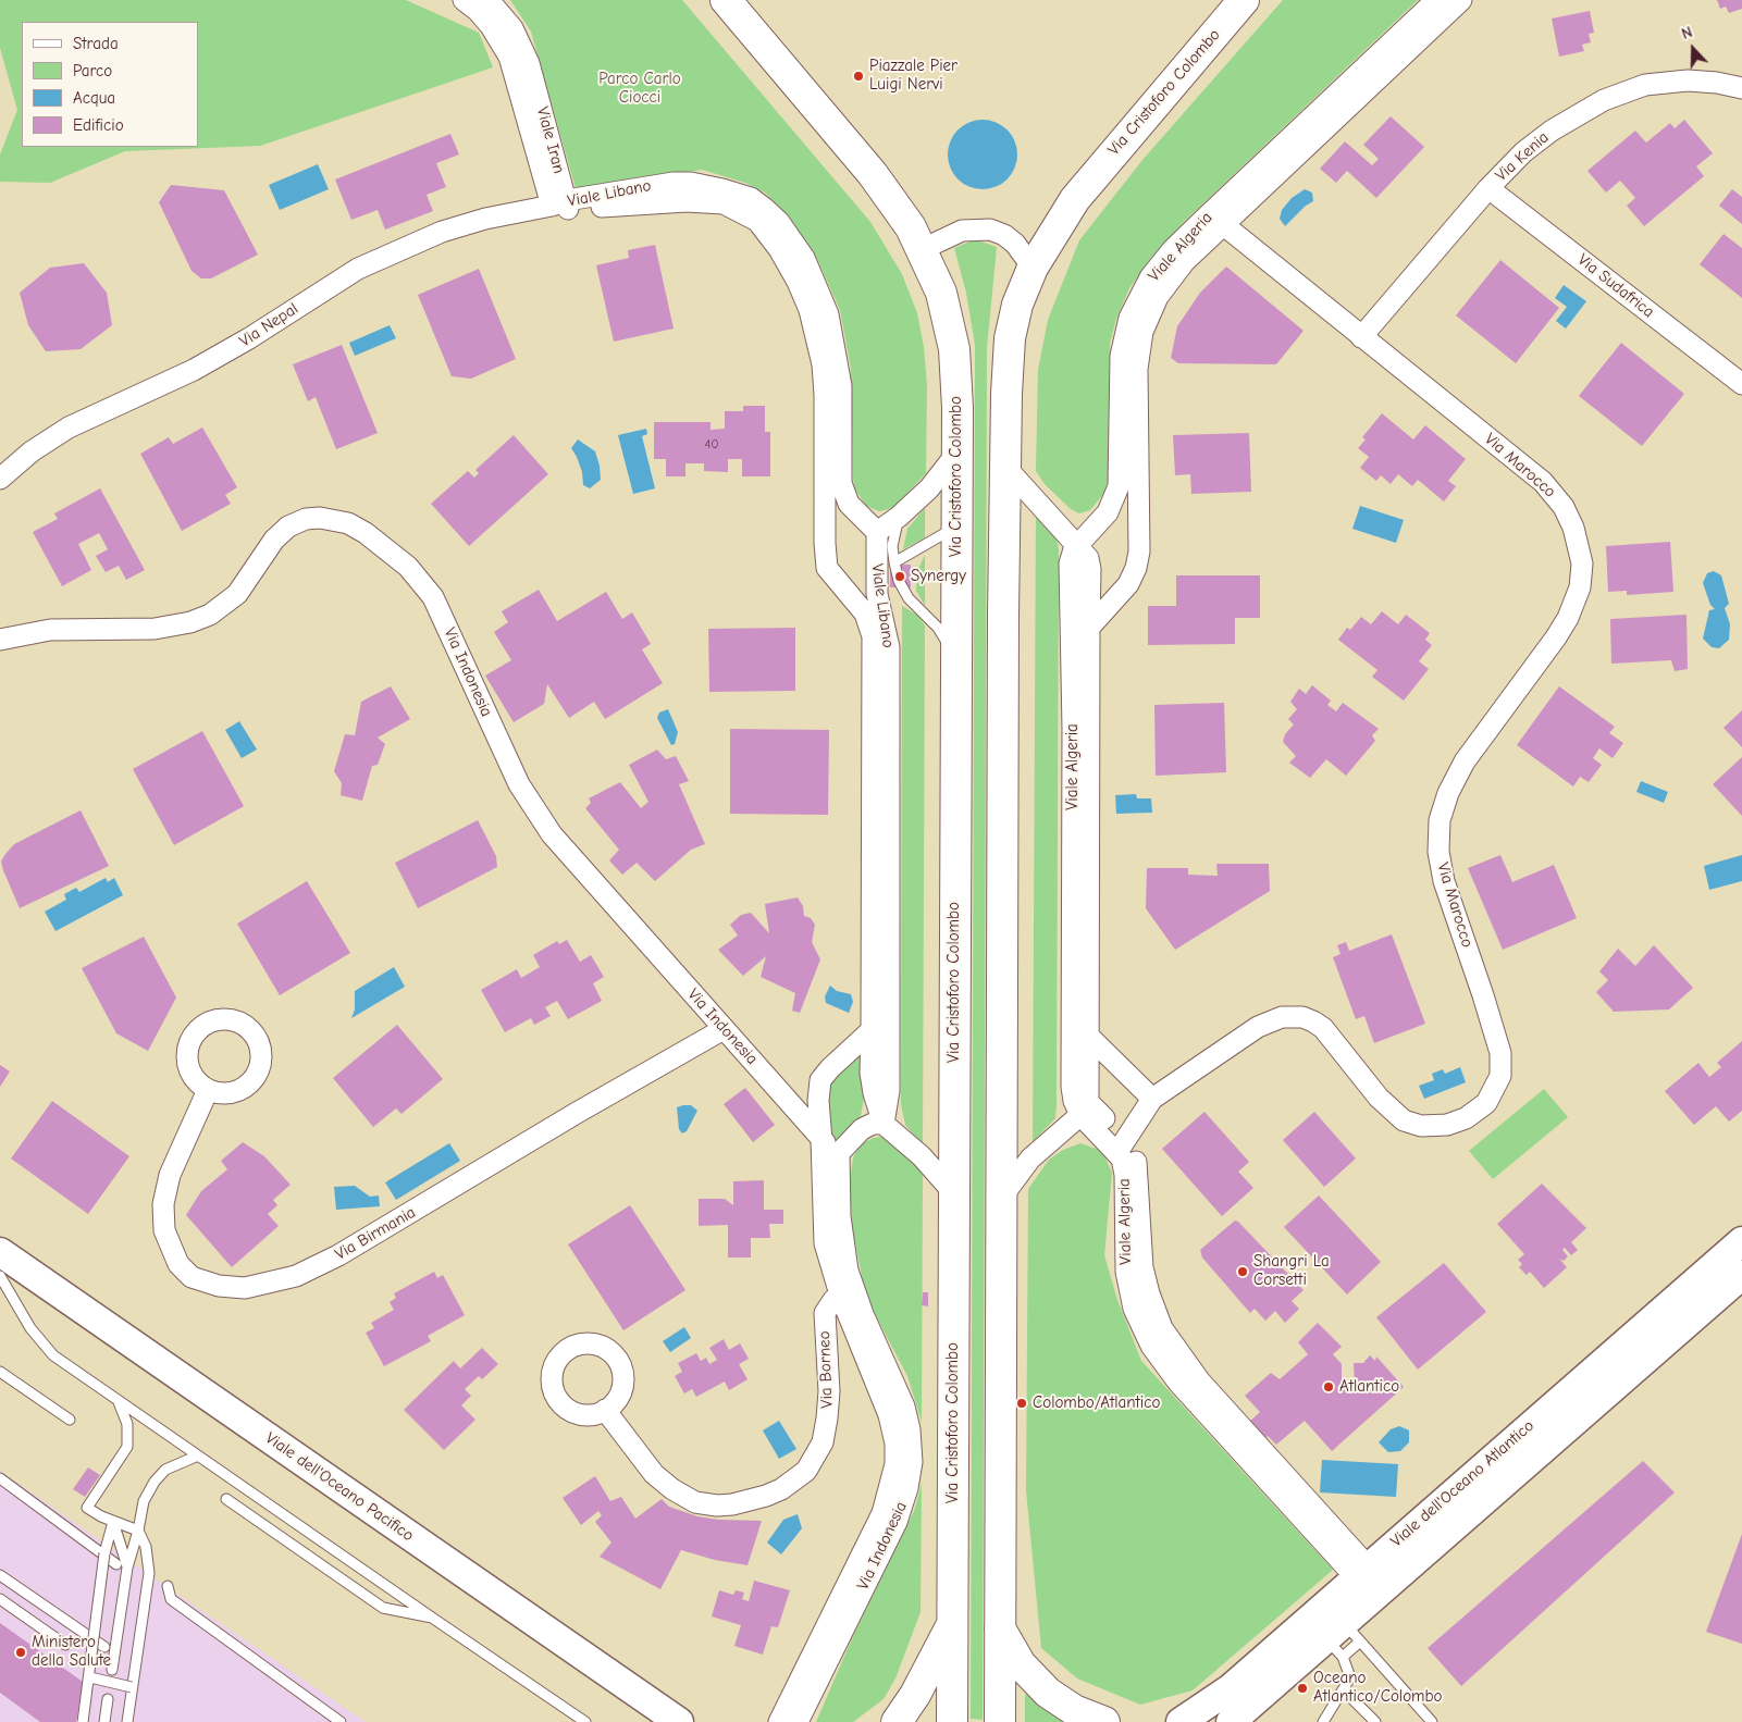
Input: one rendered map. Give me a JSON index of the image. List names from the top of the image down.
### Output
{
  "streets": {
    "main road": ["Via Cristoforo Colombo", "Viale dell'Oceano Atlantico", "Viale dell'Oceano Pacifico"],
    "street": [
      "Viale Iran",
      "Via Kenia",
      "Viale Libano",
      "Viale Algeria",
      "Via Sudafrica",
      "Via Nepal",
      "Via Marocco",
      "Via Indonesia",
      "Via Birmania",
      "Via Borneo"
    ]
  },
  "crossings": [
    ["Viale Iran", "Viale Libano"],
    ["Viale Iran", "Via Nepal"],
    ["Via Kenia", "Via Sudafrica"],
    ["Via Kenia", "Via Marocco"],
    ["Viale Libano", "Via Nepal"],
    ["Viale Algeria", "Via Marocco"],
    ["Viale Algeria", "Viale dell'Oceano Atlantico"],
    ["Via Indonesia", "Via Birmania"],
    ["Via Indonesia", "Via Borneo"]
  ],
  "parks": ["Parco Carlo Ciocci"],
  "places": [
    "Piazzale Pier Luigi Nervi",
    "Synergy",
    "Shangri La Corsetti",
    "Atlantico",
    "Colombo/Atlantico",
    "Ministero della Salute",
    "Oceano Atlantico/Colombo"
  ],
  "house_numbers": ["40"],
  "legend": [
    "Strada",
    "Parco",
    "Acqua",
    "Edificio"
  ],
  "north": "top"
}
